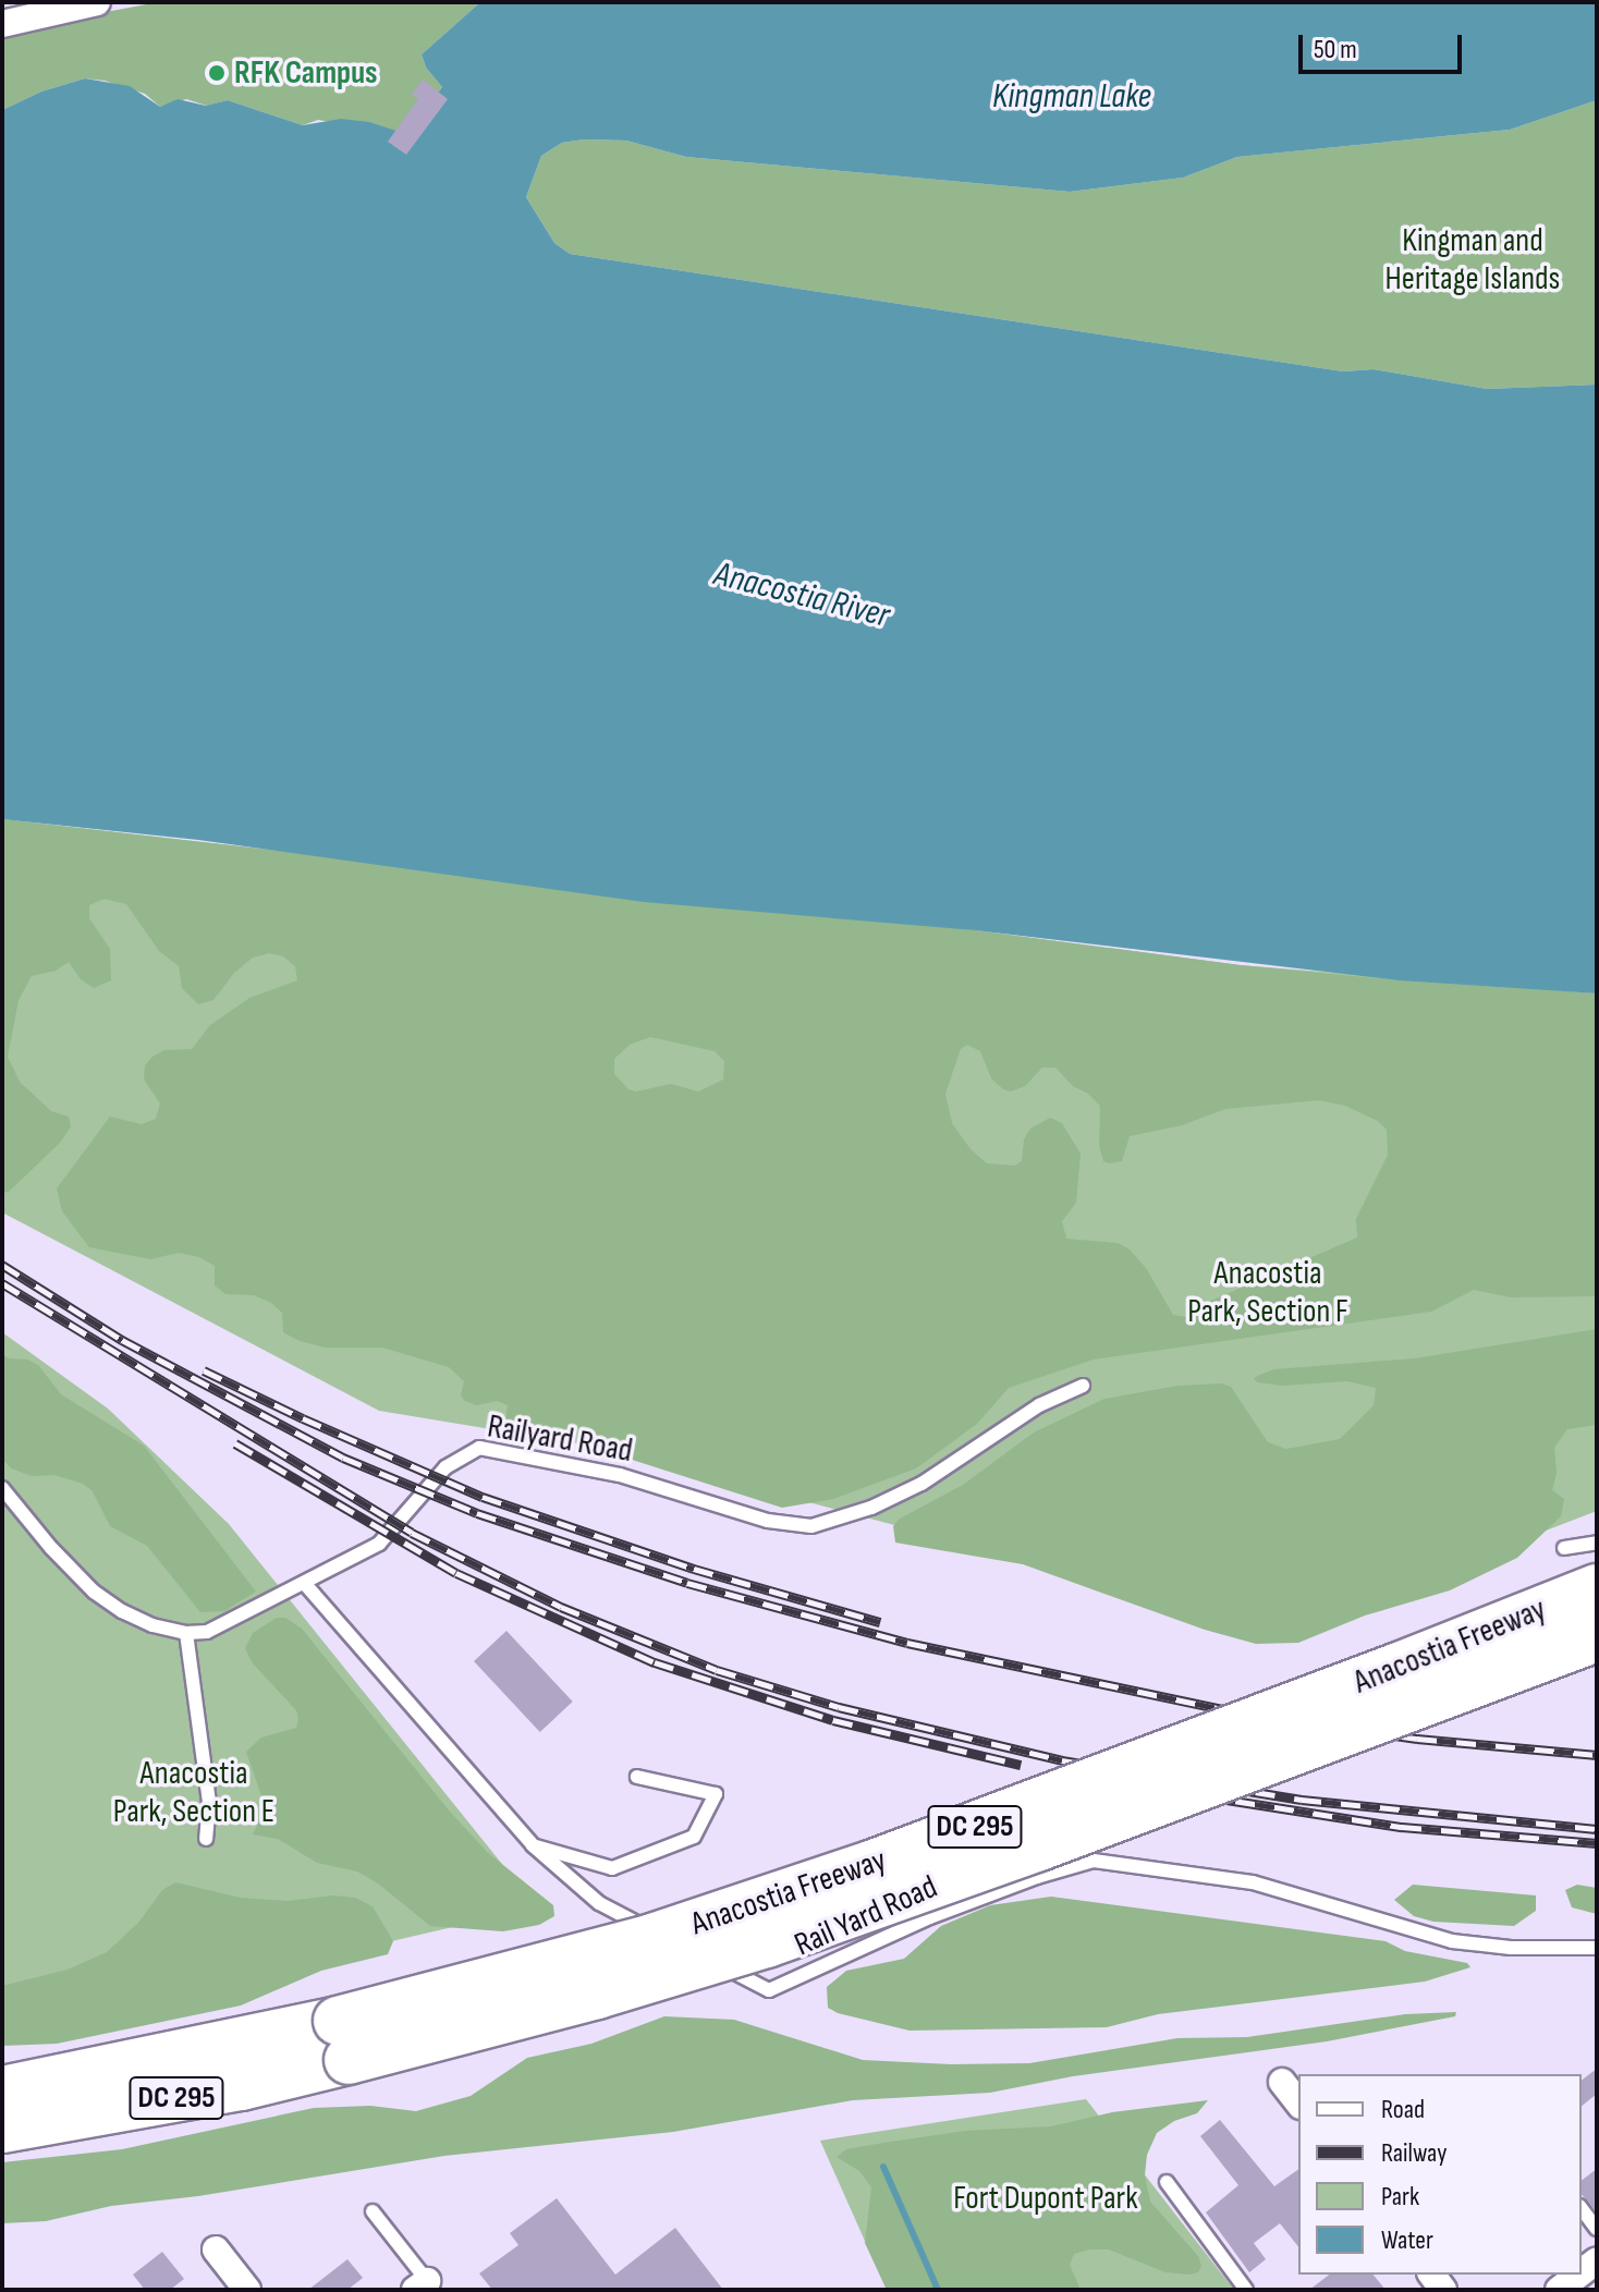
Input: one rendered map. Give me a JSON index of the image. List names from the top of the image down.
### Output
{
  "streets": {
    "highway": ["Anacostia Freeway", "DC 295"],
    "lane": ["Railyard Road", "Rail Yard Road"]
  },
  "water": ["Kingman Lake", "Anacostia River"],
  "parks": [
    "Kingman and Heritage Islands",
    "Anacostia Park, Section F",
    "Anacostia Park, Section E",
    "Fort Dupont Park"
  ],
  "places": ["RFK Campus"],
  "legend": [
    "Road",
    "Railway",
    "Park",
    "Water"
  ],
  "scale_bar": "50 m"
}
